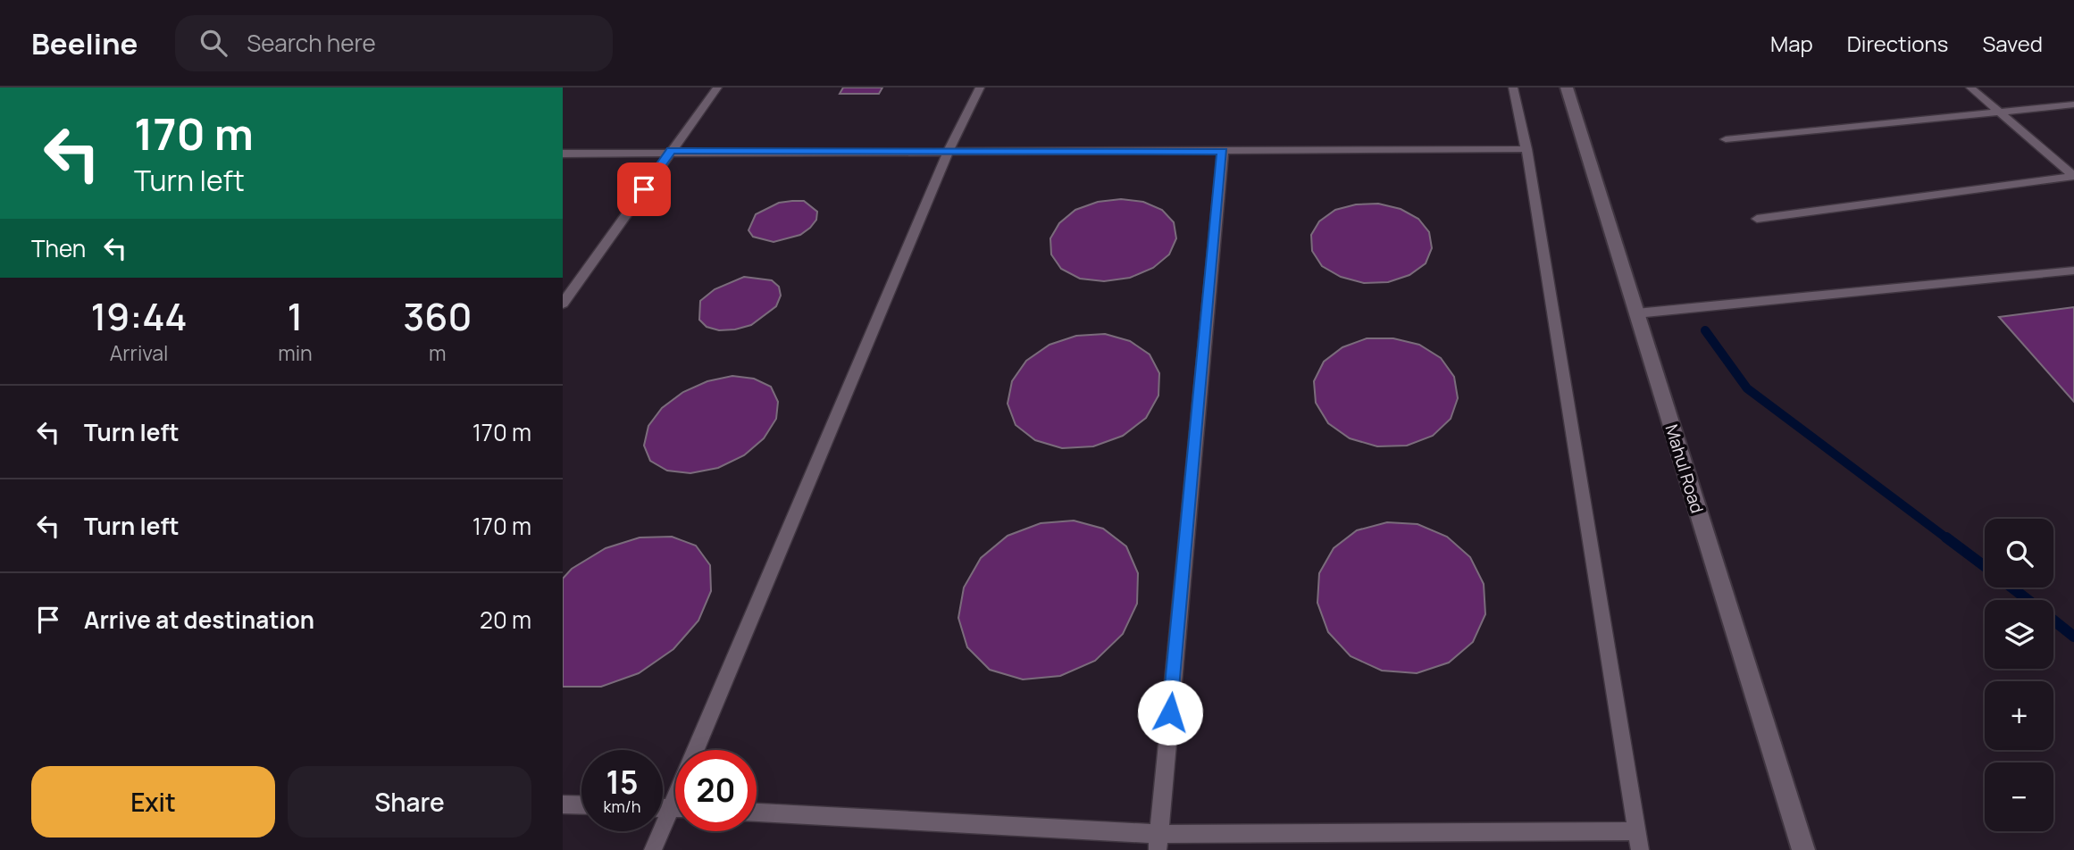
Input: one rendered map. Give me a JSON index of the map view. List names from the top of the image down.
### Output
{
  "streets": {
    "street": ["Mahul Road"]
  },
  "page": {
    "header": "Beeline",
    "search": "Search here",
    "nav": ["Map", "Directions", "Saved"],
    "turn": ["170 m", "Turn left"],
    "then": "Then",
    "eta": [
      "19:44",
      "Arrival",
      "1",
      "min",
      "360",
      "m"
    ],
    "list": [
      {
        "name": "Turn left",
        "value": "170 m"
      },
      {
        "name": "Turn left",
        "value": "170 m"
      },
      {
        "name": "Arrive at destination",
        "value": "20 m"
      }
    ],
    "map_buttons": ["+", "−"],
    "speed": "15 km/h",
    "limit": "20",
    "buttons": ["Exit", "Share"]
  }
}
